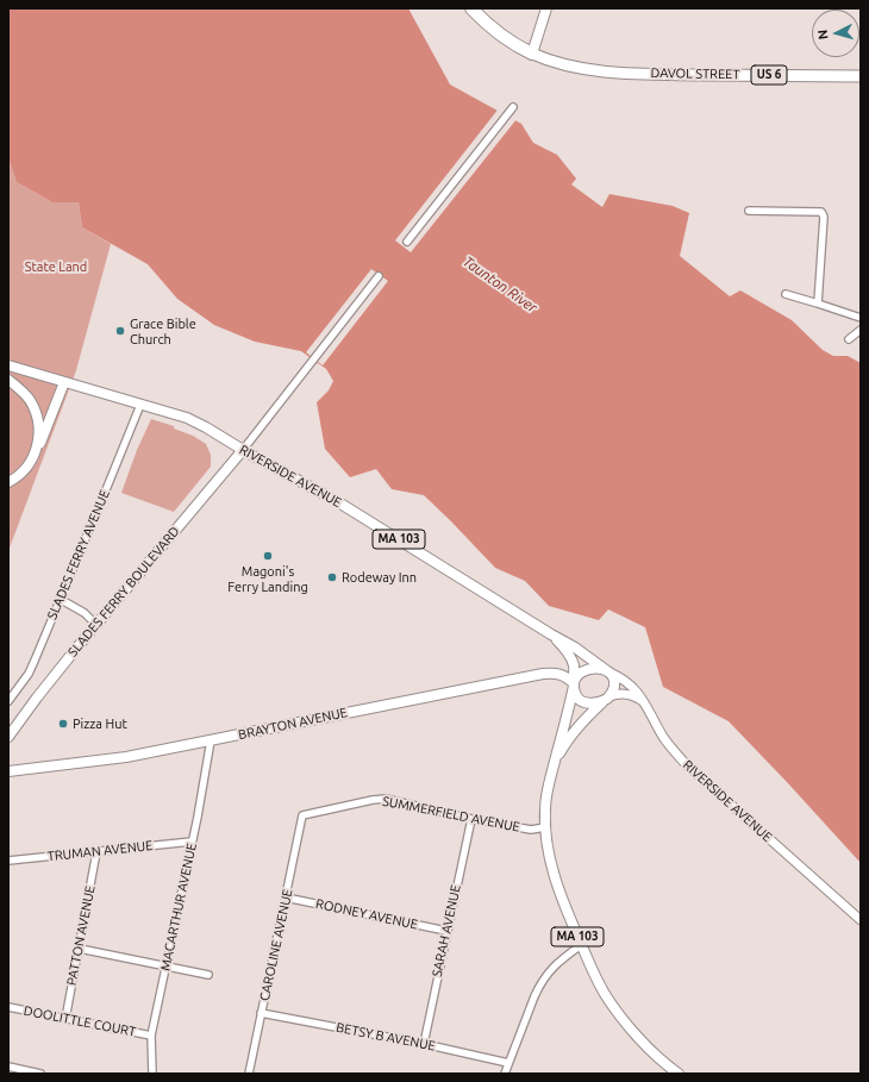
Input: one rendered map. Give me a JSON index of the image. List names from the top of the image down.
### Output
{
  "streets": {
    "highway": ["DAVOL STREET", "US 6"],
    "main road": [
      "RIVERSIDE AVENUE",
      "MA 103",
      "SLADES FERRY BOULEVARD",
      "BRAYTON AVENUE"
    ],
    "street": [
      "SLADES FERRY AVENUE",
      "SUMMERFIELD AVENUE",
      "TRUMAN AVENUE",
      "MACARTHUR AVENUE",
      "RODNEY AVENUE",
      "SARAH AVENUE",
      "PATTON AVENUE",
      "CAROLINE AVENUE",
      "DOOLITTLE COURT",
      "BETSY B AVENUE"
    ]
  },
  "crossings": [
    ["DAVOL STREET", "US 6"],
    ["RIVERSIDE AVENUE", "MA 103"],
    ["RIVERSIDE AVENUE", "SLADES FERRY AVENUE"],
    ["RIVERSIDE AVENUE", "SLADES FERRY BOULEVARD"],
    ["RIVERSIDE AVENUE", "BRAYTON AVENUE"],
    ["MA 103", "BRAYTON AVENUE"],
    ["MA 103", "SUMMERFIELD AVENUE"],
    ["BRAYTON AVENUE", "MACARTHUR AVENUE"],
    ["SUMMERFIELD AVENUE", "SARAH AVENUE"],
    ["SUMMERFIELD AVENUE", "CAROLINE AVENUE"],
    ["TRUMAN AVENUE", "MACARTHUR AVENUE"],
    ["TRUMAN AVENUE", "PATTON AVENUE"],
    ["MACARTHUR AVENUE", "DOOLITTLE COURT"],
    ["RODNEY AVENUE", "SARAH AVENUE"],
    ["RODNEY AVENUE", "CAROLINE AVENUE"],
    ["SARAH AVENUE", "BETSY B AVENUE"],
    ["PATTON AVENUE", "DOOLITTLE COURT"],
    ["CAROLINE AVENUE", "BETSY B AVENUE"]
  ],
  "water": ["Taunton River"],
  "parks": ["State Land"],
  "places": [
    "Grace Bible Church",
    "Magoni's Ferry Landing",
    "Rodeway Inn",
    "Pizza Hut"
  ],
  "north": "left"
}
